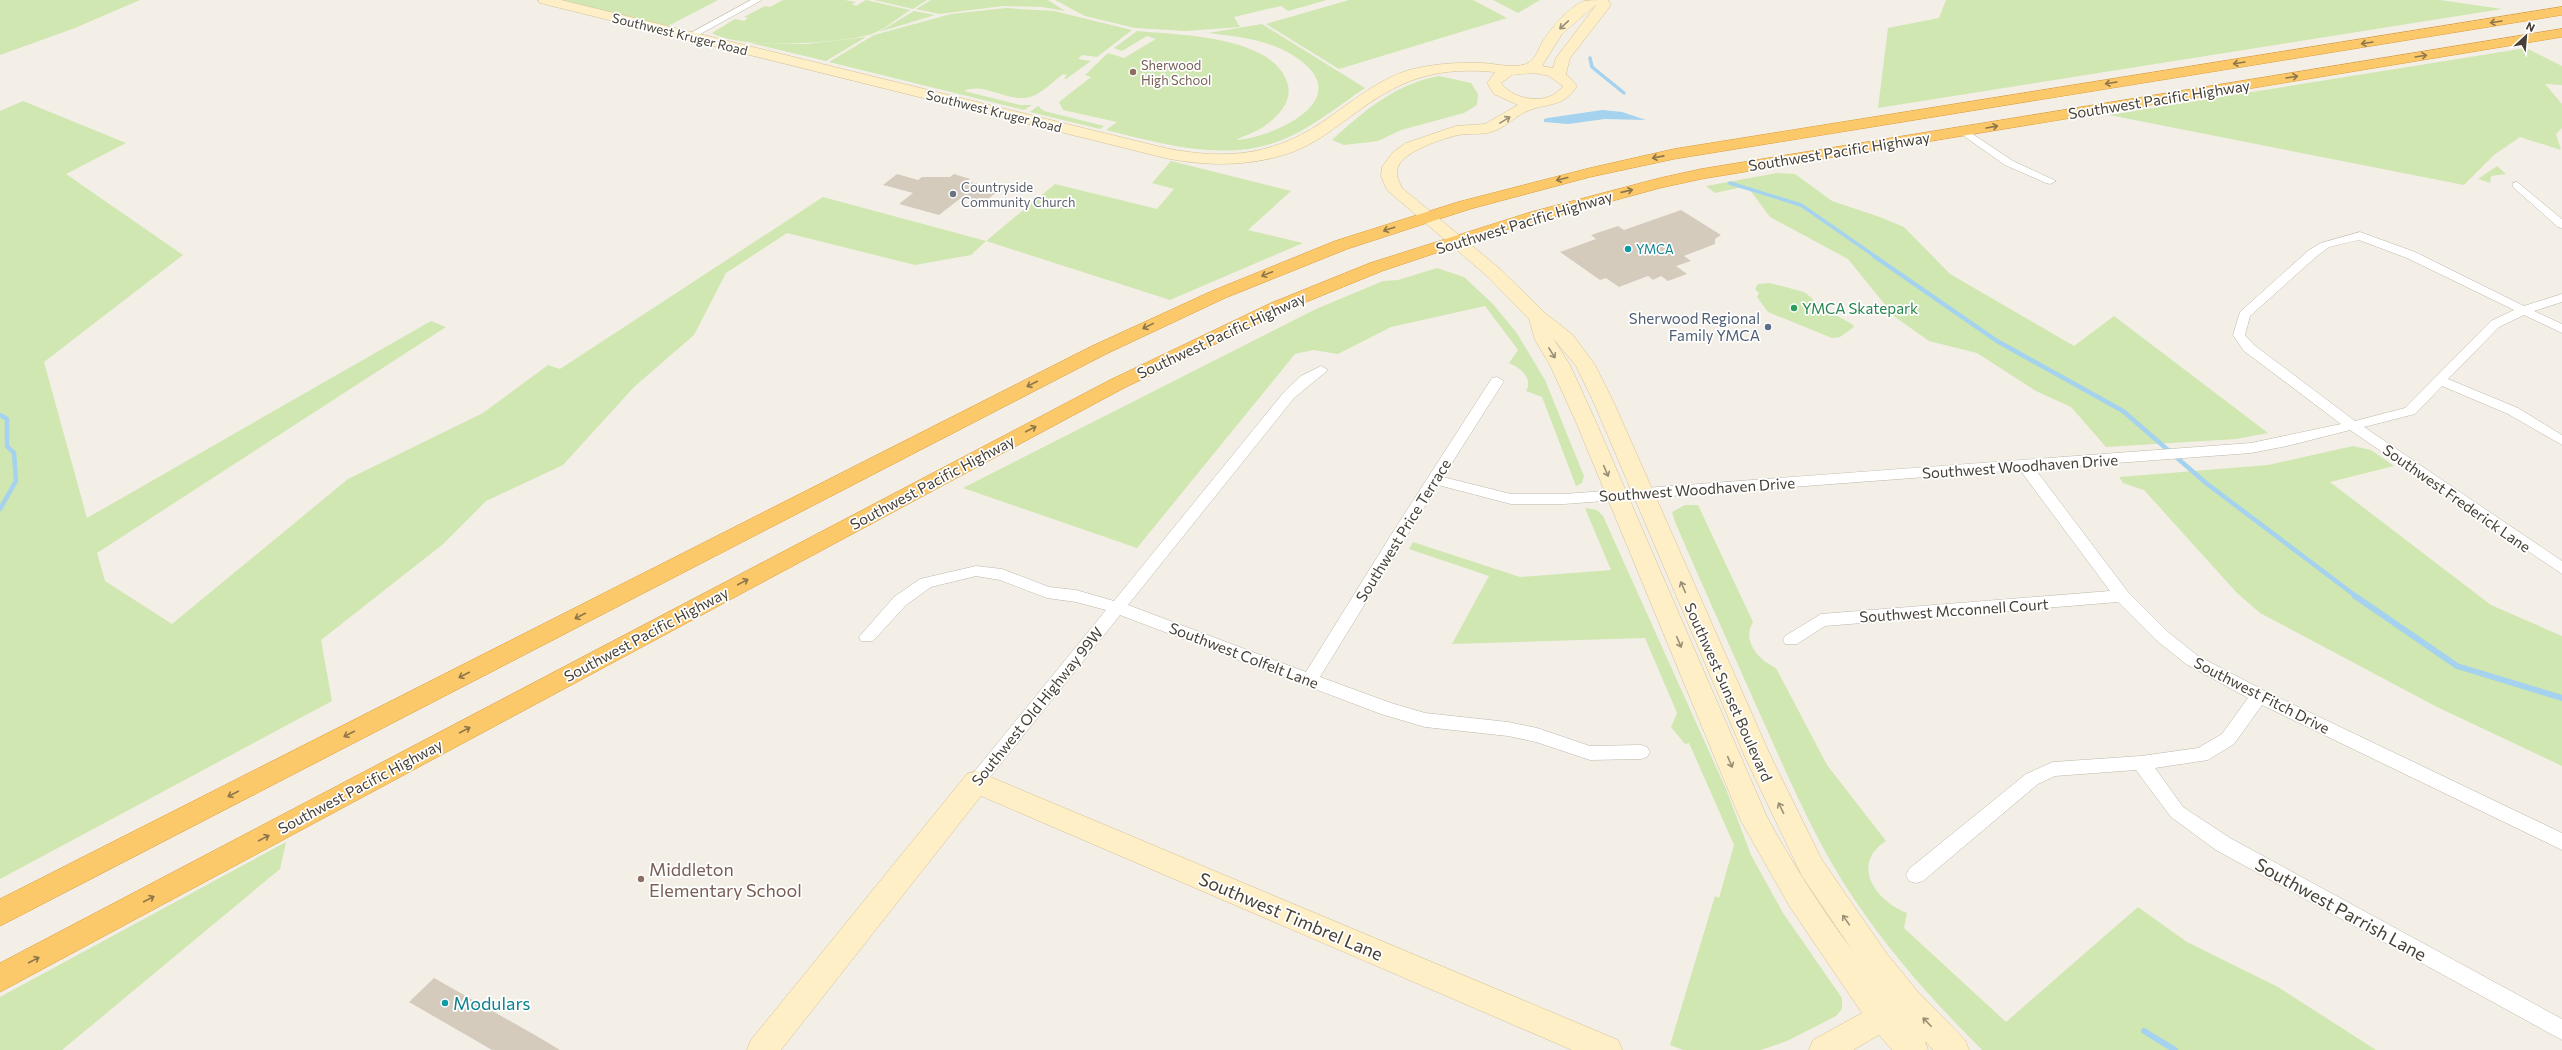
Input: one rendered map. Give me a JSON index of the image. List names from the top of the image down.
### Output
{
  "streets": {
    "highway": ["Southwest Pacific Highway"],
    "main road": [
      "Southwest Kruger Road",
      "Southwest Sunset Boulevard",
      "Southwest Old Highway 99W",
      "Southwest Timbrel Lane"
    ],
    "street": [
      "Southwest Woodhaven Drive",
      "Southwest Frederick Lane",
      "Southwest Price Terrace",
      "Southwest Mcconnell Court",
      "Southwest Colfelt Lane",
      "Southwest Fitch Drive",
      "Southwest Parrish Lane"
    ]
  },
  "crossings": [
    ["Southwest Pacific Highway", "Southwest Sunset Boulevard"],
    ["Southwest Woodhaven Drive", "Southwest Frederick Lane"],
    ["Southwest Woodhaven Drive", "Southwest Price Terrace"],
    ["Southwest Woodhaven Drive", "Southwest Sunset Boulevard"],
    ["Southwest Woodhaven Drive", "Southwest Fitch Drive"],
    ["Southwest Price Terrace", "Southwest Colfelt Lane"],
    ["Southwest Mcconnell Court", "Southwest Fitch Drive"],
    ["Southwest Colfelt Lane", "Southwest Old Highway 99W"],
    ["Southwest Old Highway 99W", "Southwest Timbrel Lane"]
  ],
  "places": [
    "Sherwood High School",
    "Countryside Community Church",
    "YMCA",
    "YMCA Skatepark",
    "Sherwood Regional Family YMCA",
    "Middleton Elementary School",
    "Modulars"
  ],
  "north": "top right"
}
